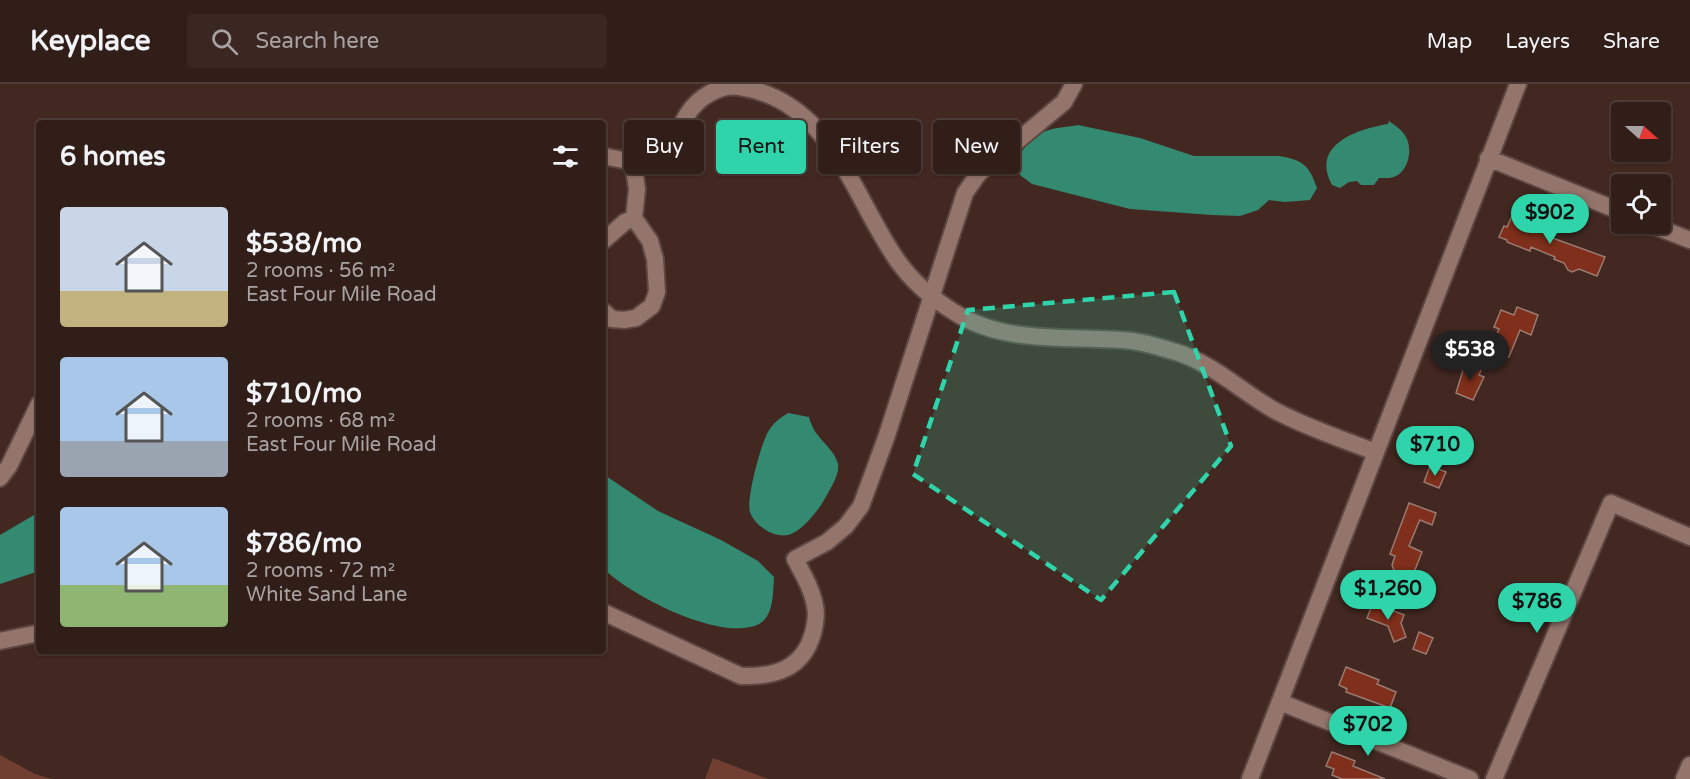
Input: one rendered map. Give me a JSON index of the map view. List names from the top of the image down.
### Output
{
  "north": "right",
  "page": {
    "header": "Keyplace",
    "search": "Search here",
    "nav": ["Map", "Layers", "Share"],
    "chip": [
      "Buy",
      "Rent",
      "Filters",
      "New"
    ],
    "heading": "6 homes",
    "list": [
      {
        "name": "$538/mo",
        "note": "2 rooms · 56 m² · East Four Mile Road"
      },
      {
        "name": "$710/mo",
        "note": "2 rooms · 68 m² · East Four Mile Road"
      },
      {
        "name": "$786/mo",
        "note": "2 rooms · 72 m² · White Sand Lane"
      }
    ],
    "price": [
      "$902",
      "$538",
      "$710",
      "$1,260",
      "$786",
      "$702"
    ]
  }
}
